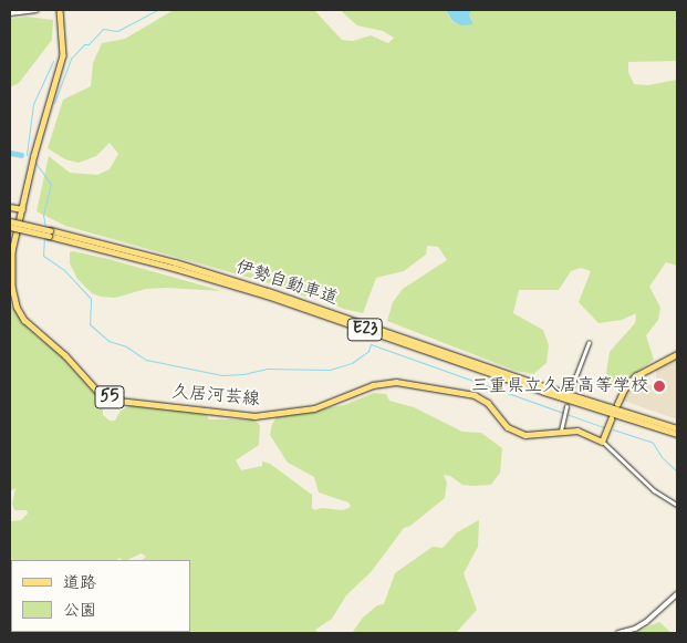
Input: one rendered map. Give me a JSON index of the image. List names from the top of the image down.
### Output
{
  "streets": {
    "highway": ["伊勢自動車道", "E23"],
    "main road": ["久居河芸線", "55"]
  },
  "places": ["三重県立久居高等学校"],
  "legend": ["道路", "公園"]
}
